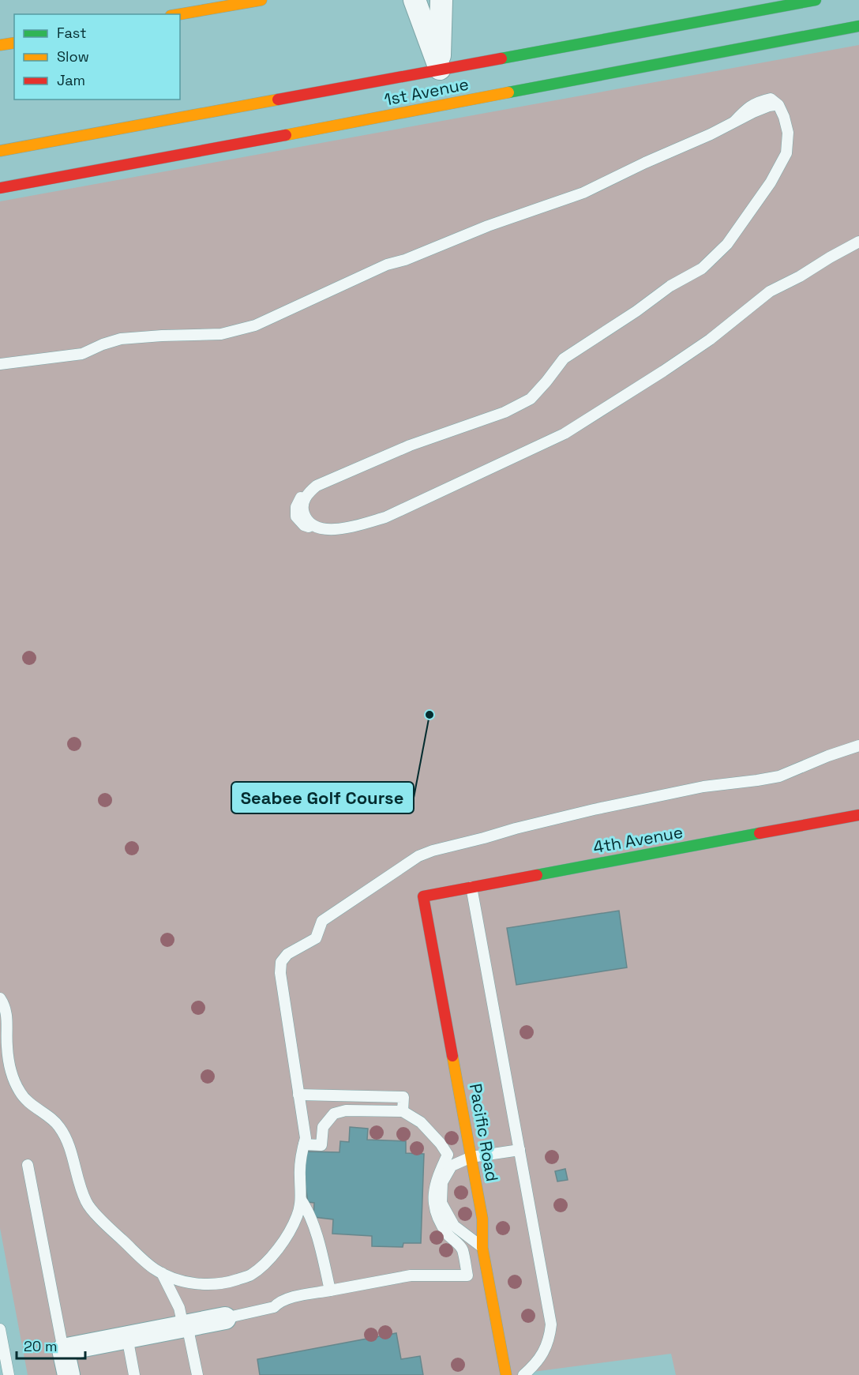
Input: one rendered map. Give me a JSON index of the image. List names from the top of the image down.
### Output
{
  "streets": {
    "street": ["1st Avenue", "4th Avenue", "Pacific Road"]
  },
  "crossings": [
    ["4th Avenue", "Pacific Road"]
  ],
  "places": ["Seabee Golf Course"],
  "legend": ["Fast", "Slow", "Jam"],
  "scale_bar": "20 m"
}
